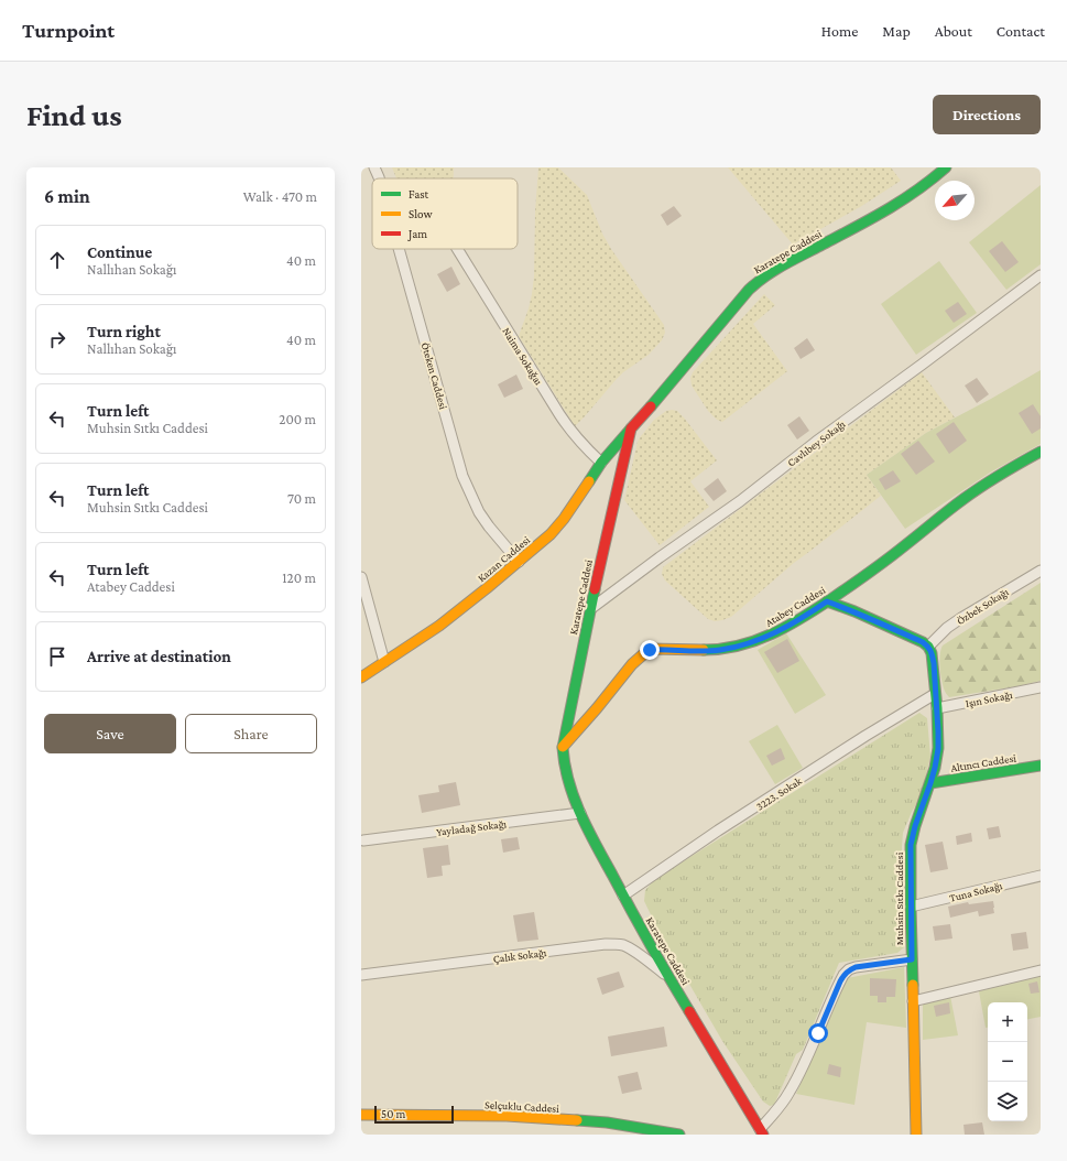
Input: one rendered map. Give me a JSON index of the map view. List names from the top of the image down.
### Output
{
  "streets": {
    "street": [
      "Karatepe Caddesi",
      "Naima Sokağaı",
      "Öteken Caddesi",
      "Cavlıbey Sokağı",
      "Kazan Caddesi",
      "Atabey Caddesi",
      "Özbek Sokağı",
      "Işın Sokağı",
      "Altıncı Caddesi",
      "3223. Sokak",
      "Yayladağ Sokağı",
      "Tuna Sokağı",
      "Muhsin Sıtkı Caddesi",
      "Çalık Sokağı",
      "Selçuklu Caddesi"
    ]
  },
  "crossings": [
    ["Karatepe Caddesi", "Cavlıbey Sokağı"],
    ["Karatepe Caddesi", "Kazan Caddesi"],
    ["Karatepe Caddesi", "Atabey Caddesi"],
    ["Karatepe Caddesi", "3223. Sokak"],
    ["Karatepe Caddesi", "Yayladağ Sokağı"],
    ["Karatepe Caddesi", "Çalık Sokağı"],
    ["Naima Sokağaı", "Kazan Caddesi"],
    ["Öteken Caddesi", "Kazan Caddesi"],
    ["Özbek Sokağı", "Muhsin Sıtkı Caddesi"],
    ["Işın Sokağı", "Muhsin Sıtkı Caddesi"],
    ["Altıncı Caddesi", "Muhsin Sıtkı Caddesi"],
    ["3223. Sokak", "Muhsin Sıtkı Caddesi"],
    ["Tuna Sokağı", "Muhsin Sıtkı Caddesi"]
  ],
  "legend": ["Fast", "Slow", "Jam"],
  "scale_bar": "50 m",
  "north": "bottom left",
  "page": {
    "header": "Turnpoint",
    "nav": [
      "Home",
      "Map",
      "About",
      "Contact"
    ],
    "buttons": [
      "Directions",
      ["Save", "Share"]
    ],
    "title": "Find us",
    "heading": ["6 min", "Walk · 470 m"],
    "list": [
      ["Continue", "Nallıhan Sokağı", "40 m"],
      ["Turn right", "Nallıhan Sokağı", "40 m"],
      ["Turn left", "Muhsin Sıtkı Caddesi", "200 m"],
      ["Turn left", "Muhsin Sıtkı Caddesi", "70 m"],
      ["Turn left", "Atabey Caddesi", "120 m"],
      "Arrive at destination"
    ],
    "map_buttons": ["+", "−"],
    "scale": "50 m"
  }
}
